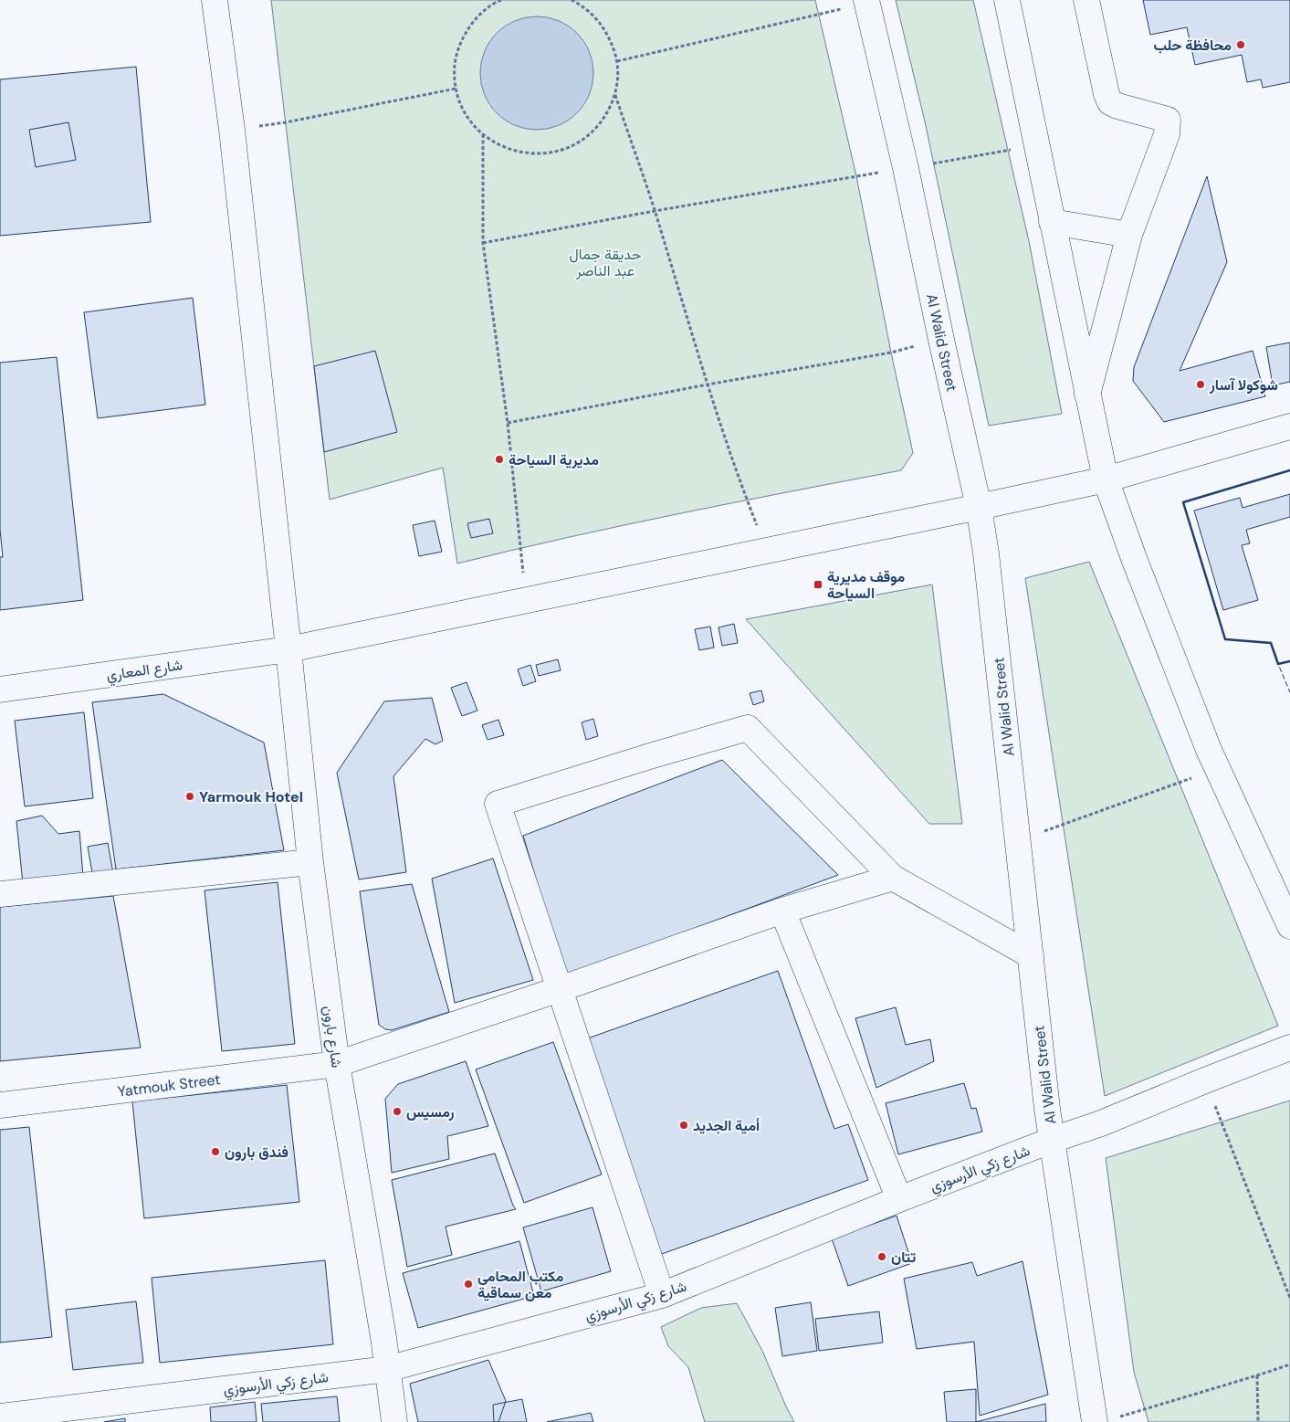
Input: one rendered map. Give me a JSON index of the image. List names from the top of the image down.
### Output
{
  "streets": {
    "street": [
      "Al Walid Street",
      "شارع المعاري",
      "شارع بارون",
      "Yatmouk Street",
      "شارع زكي الأرسوزي"
    ]
  },
  "crossings": [
    ["Al Walid Street", "شارع المعاري"],
    ["Al Walid Street", "شارع زكي الأرسوزي"],
    ["شارع المعاري", "شارع بارون"],
    ["شارع بارون", "Yatmouk Street"],
    ["شارع بارون", "شارع زكي الأرسوزي"]
  ],
  "parks": ["حديقة جمال عبد الناصر"],
  "places": {
    "other": [
      "محافظة حلب",
      "شوكولا آسار",
      "مديرية السياحة",
      "Yarmouk Hotel",
      "رمسيس",
      "أمية الجديد",
      "فندق بارون",
      "تتان",
      "مكتب المحامي معن سماقية"
    ],
    "transit": ["موقف مديرية السياحة"]
  }
}
